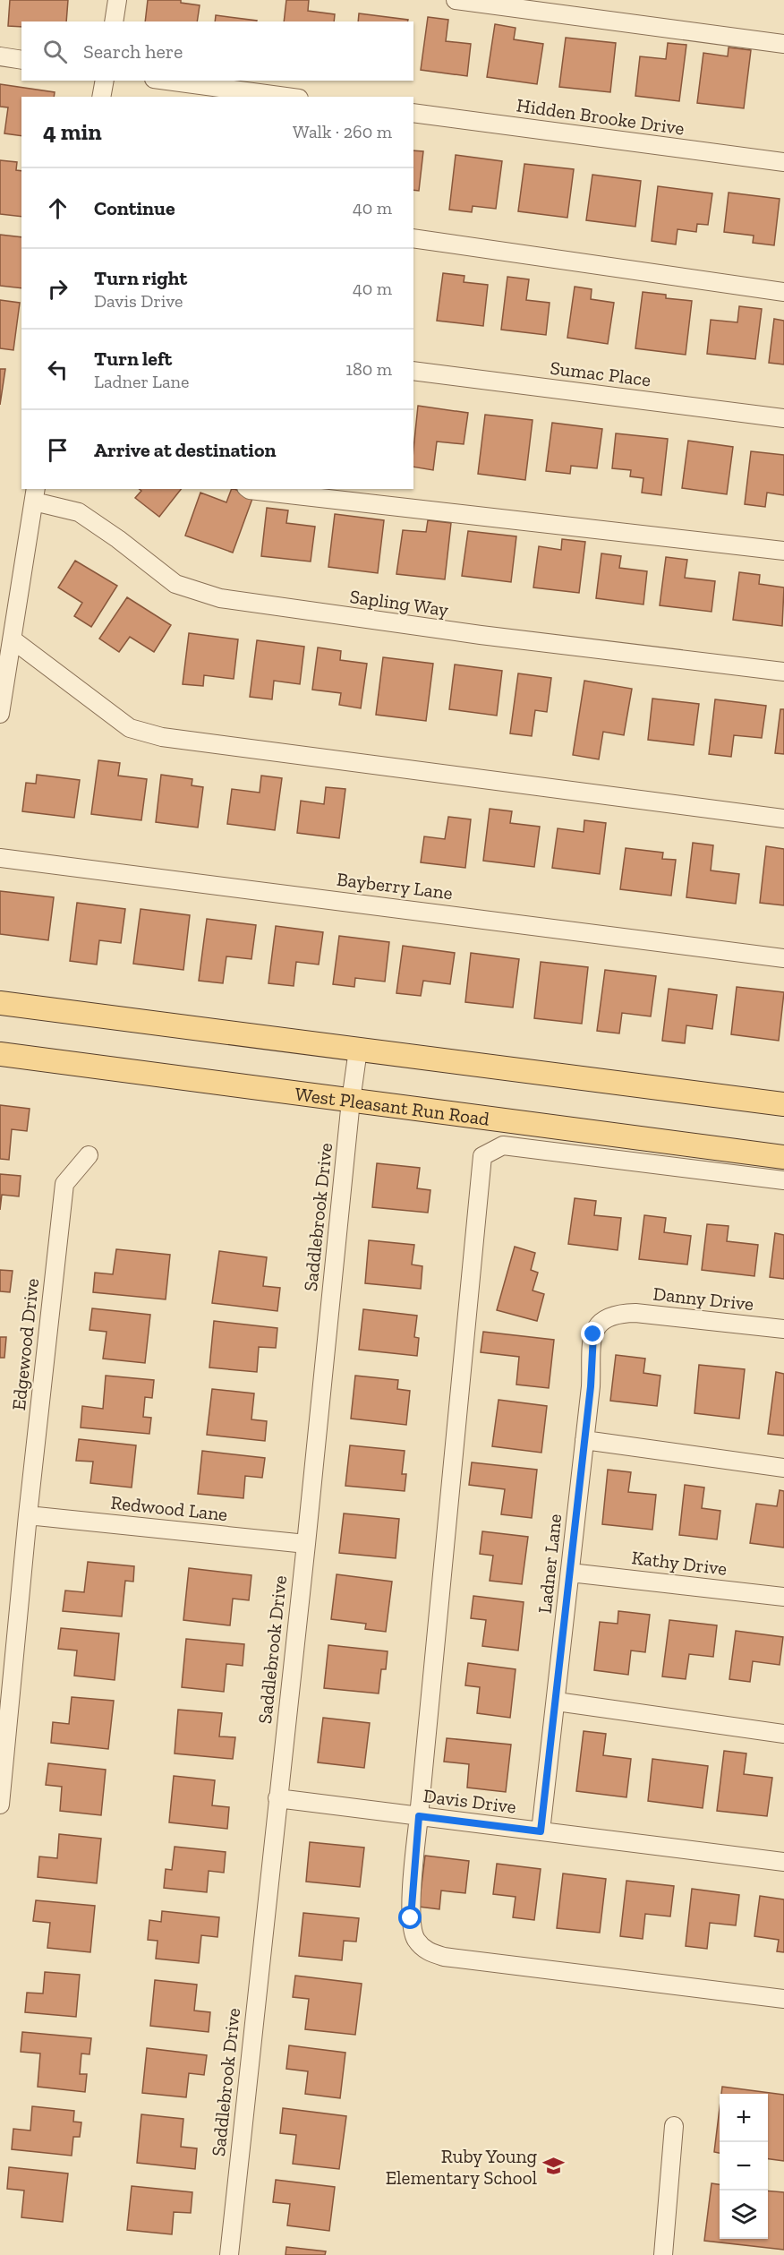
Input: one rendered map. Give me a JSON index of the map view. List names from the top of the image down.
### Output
{
  "streets": {
    "main road": ["West Pleasant Run Road"],
    "street": [
      "Hidden Brooke Drive",
      "Sumac Place",
      "Sapling Way",
      "Bayberry Lane",
      "Saddlebrook Drive",
      "Danny Drive",
      "Edgewood Drive",
      "Redwood Lane",
      "Kathy Drive",
      "Ladner Lane",
      "Davis Drive"
    ]
  },
  "crossings": [
    ["West Pleasant Run Road", "Saddlebrook Drive"],
    ["Saddlebrook Drive", "Redwood Lane"],
    ["Saddlebrook Drive", "Davis Drive"],
    ["Danny Drive", "Ladner Lane"],
    ["Edgewood Drive", "Redwood Lane"],
    ["Kathy Drive", "Ladner Lane"],
    ["Ladner Lane", "Davis Drive"]
  ],
  "places": {
    "school or university": ["Ruby Young Elementary School"]
  },
  "page": {
    "search": "Search here",
    "heading": ["4 min", "Walk · 260 m"],
    "list": [
      ["Continue", "40 m"],
      ["Turn right", "Davis Drive", "40 m"],
      ["Turn left", "Ladner Lane", "180 m"],
      "Arrive at destination"
    ],
    "map_buttons": ["+", "−"]
  }
}
